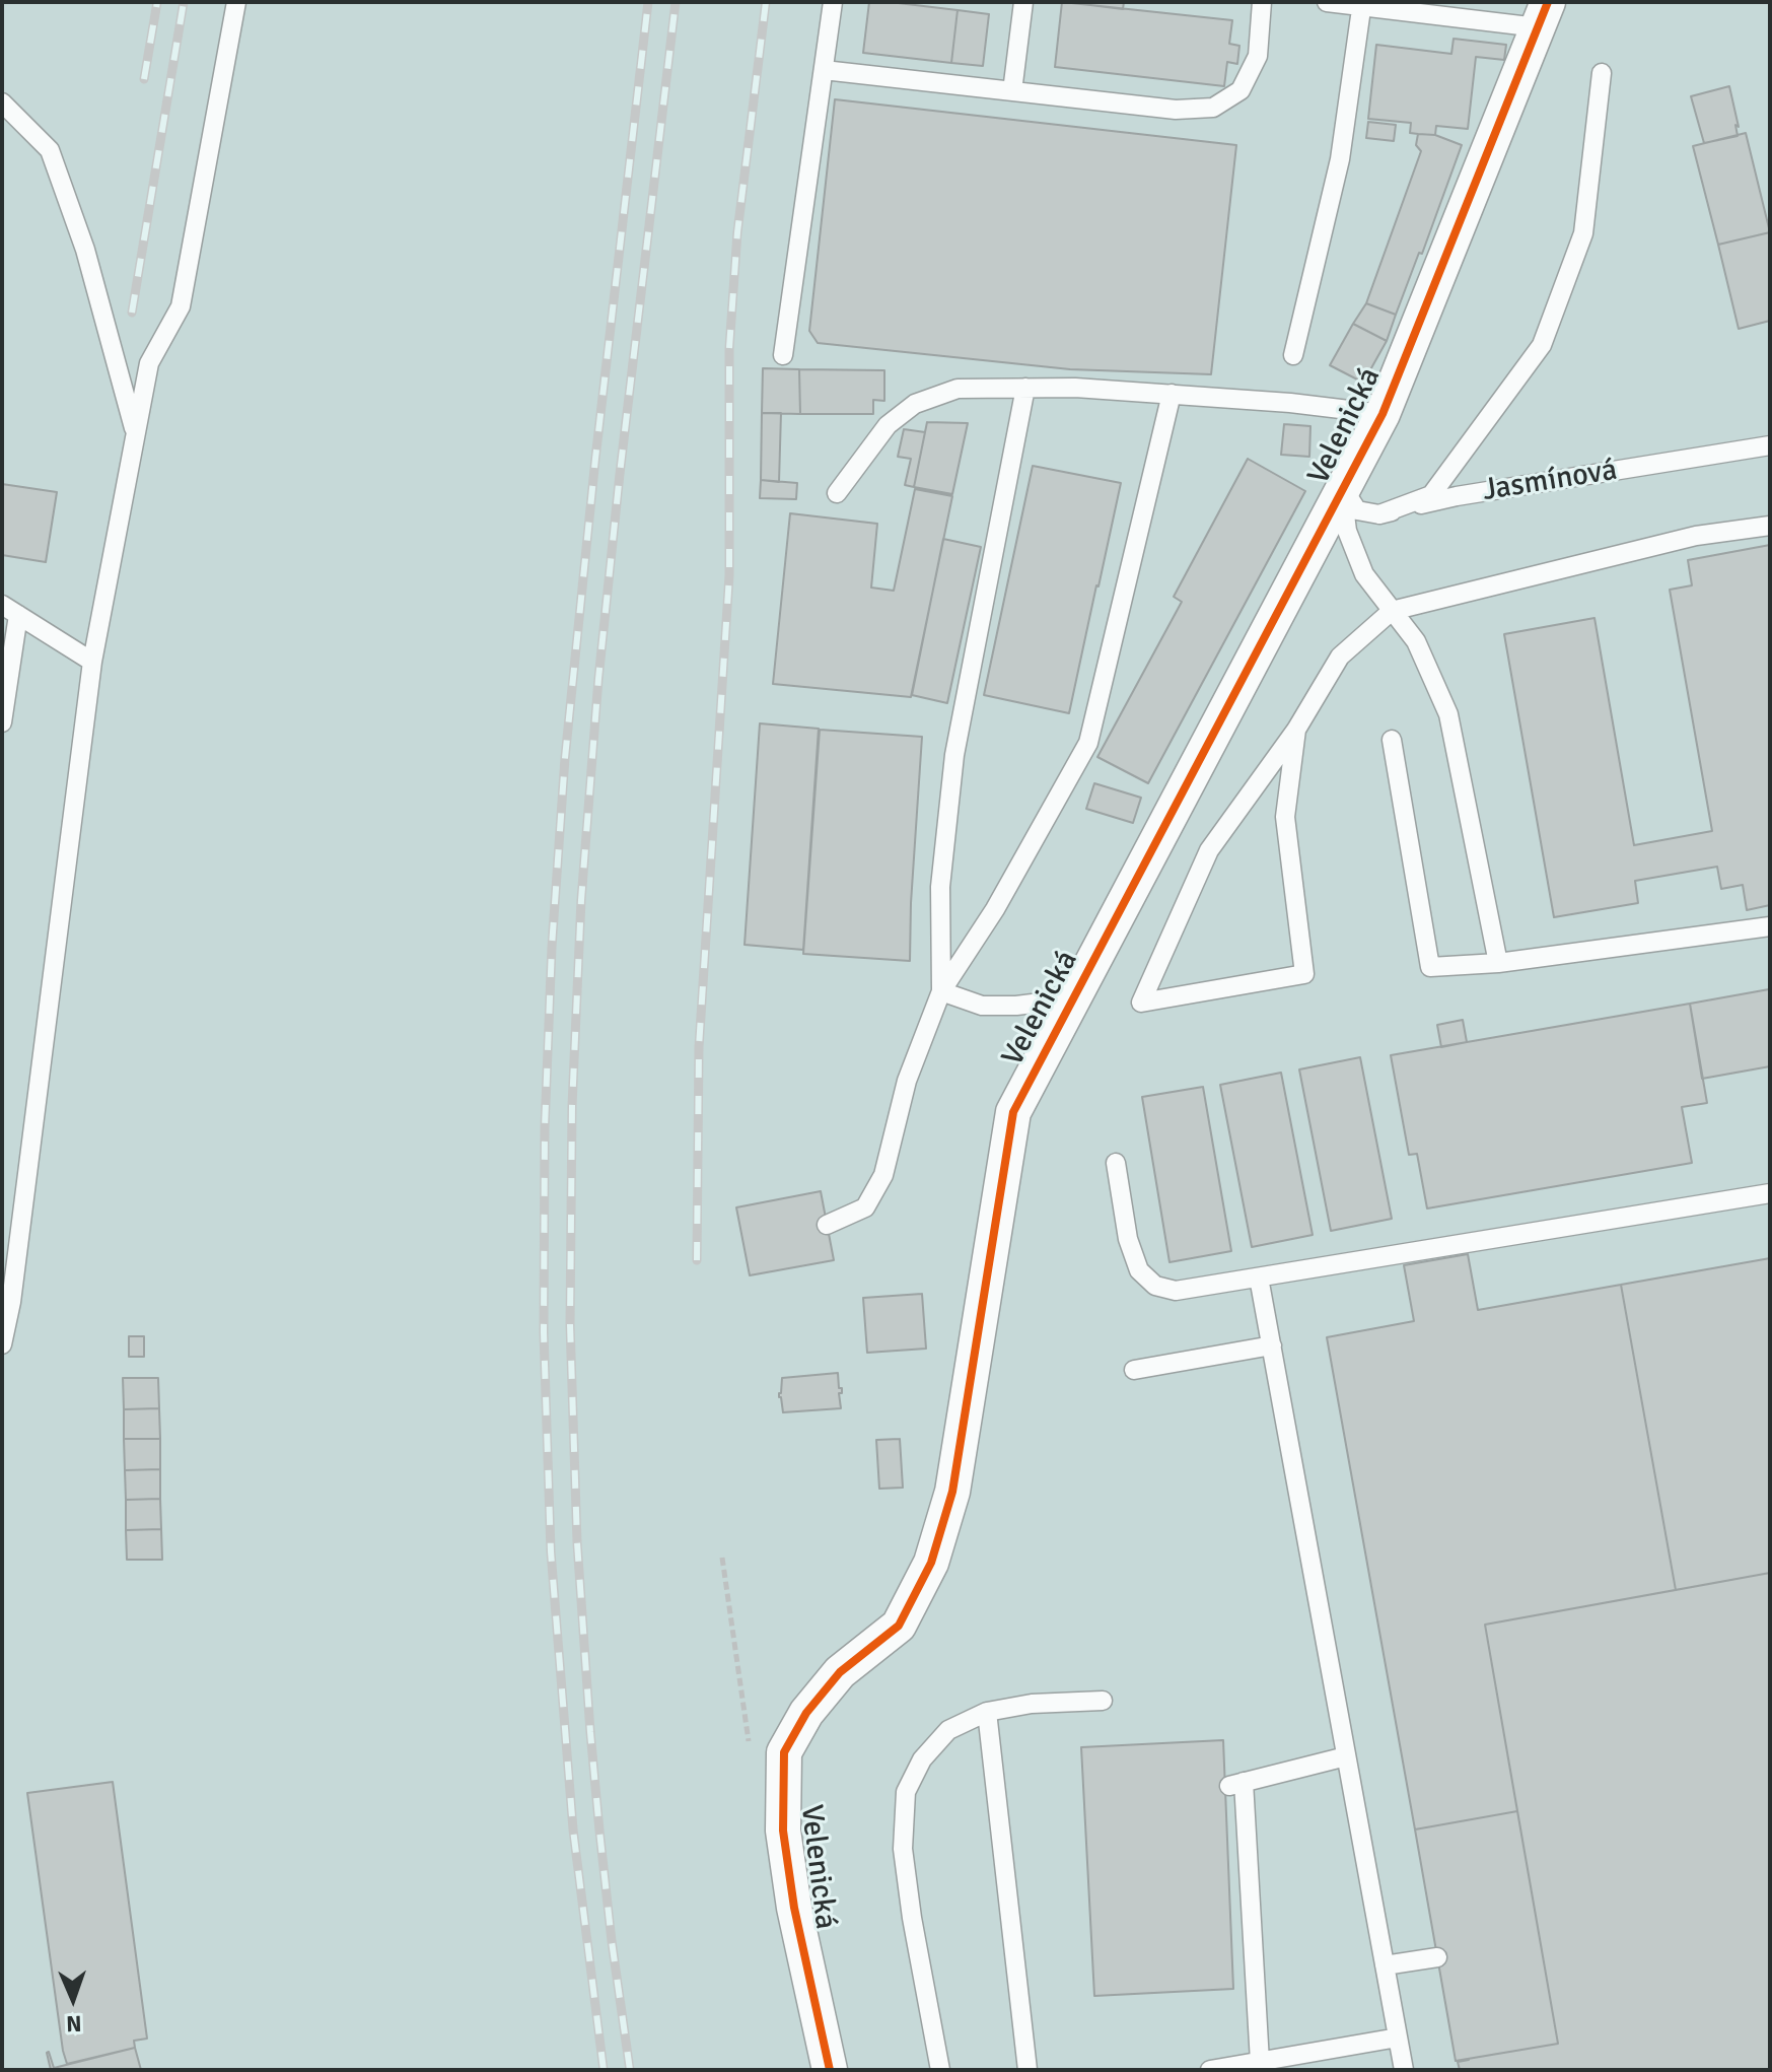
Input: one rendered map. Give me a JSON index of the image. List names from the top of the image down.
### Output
{
  "streets": {
    "street": ["Velenická"],
    "lane": ["Jasmínová"]
  },
  "north": "bottom"
}
